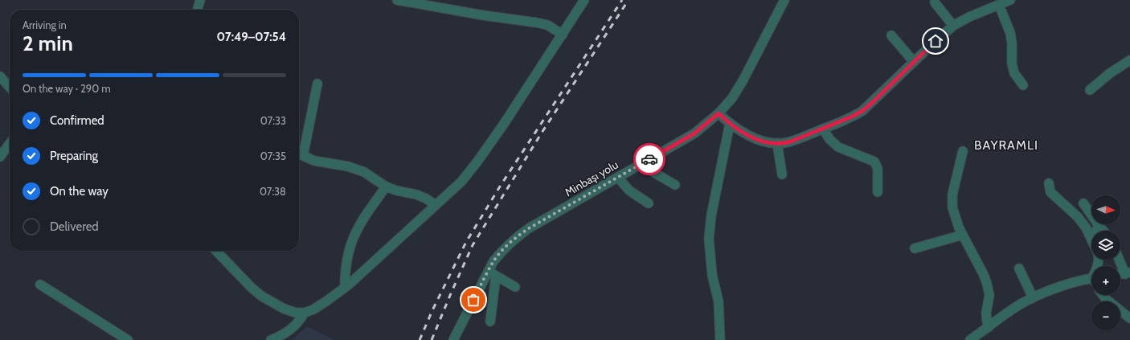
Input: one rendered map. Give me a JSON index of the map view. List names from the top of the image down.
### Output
{
  "streets": {
    "street": ["Minbaşı yolu"]
  },
  "districts": ["BAYRAMLI"],
  "north": "right",
  "page": {
    "heading": ["2 min", "Arriving in", "07:49–07:54"],
    "bar": "On the way · 290 m",
    "list": [
      ["Confirmed", "07:33"],
      ["Preparing", "07:35"],
      ["On the way", "07:38"],
      "Delivered"
    ],
    "map_buttons": ["+", "−"]
  }
}
